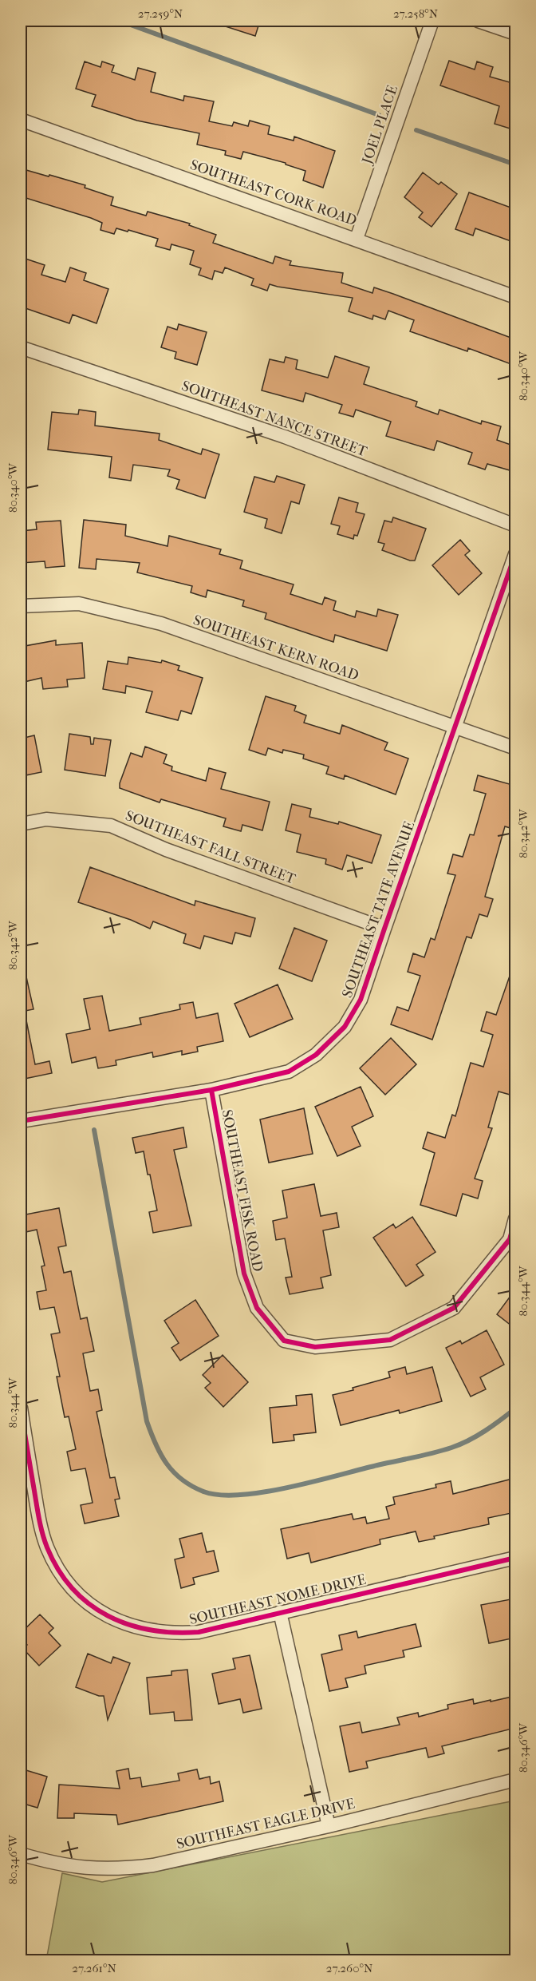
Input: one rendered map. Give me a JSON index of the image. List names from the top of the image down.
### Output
{
  "streets": {
    "street": [
      "JOEL PLACE",
      "SOUTHEAST CORK ROAD",
      "SOUTHEAST NANCE STREET",
      "SOUTHEAST KERN ROAD",
      "SOUTHEAST FALL STREET",
      "SOUTHEAST TATE AVENUE",
      "SOUTHEAST FISK ROAD",
      "SOUTHEAST NOME DRIVE",
      "SOUTHEAST EAGLE DRIVE"
    ]
  },
  "crossings": [
    ["JOEL PLACE", "SOUTHEAST CORK ROAD"],
    ["SOUTHEAST KERN ROAD", "SOUTHEAST TATE AVENUE"],
    ["SOUTHEAST FALL STREET", "SOUTHEAST TATE AVENUE"],
    ["SOUTHEAST TATE AVENUE", "SOUTHEAST FISK ROAD"]
  ],
  "coordinates": [
    "27.259°N",
    "27.258°N",
    "80.340°W",
    "80.342°W",
    "80.344°W",
    "80.346°W",
    "27.261°N",
    "27.260°N"
  ]
}
